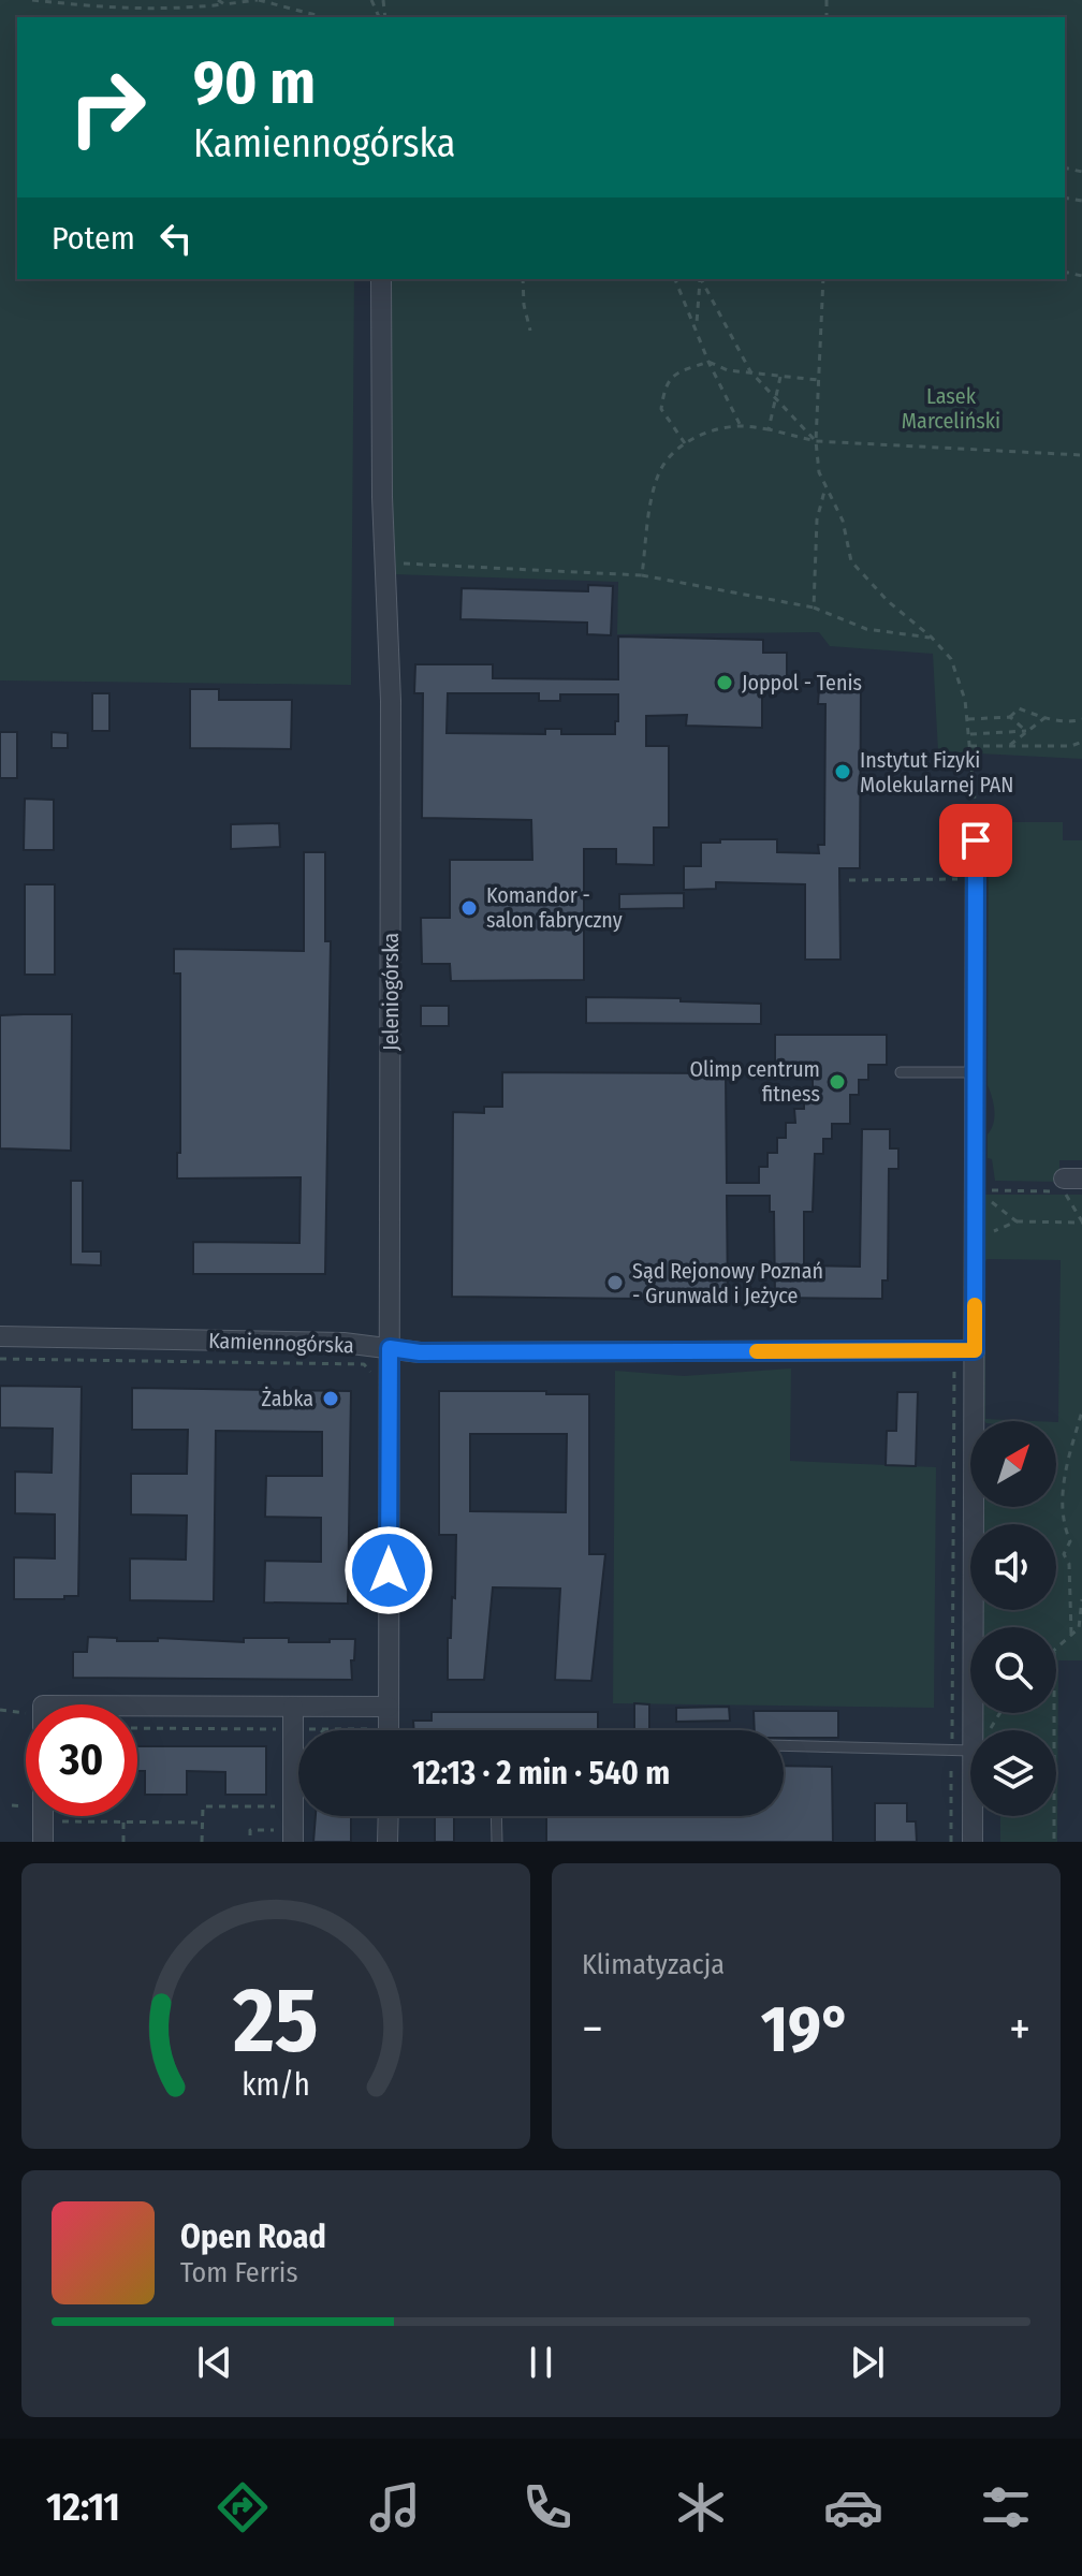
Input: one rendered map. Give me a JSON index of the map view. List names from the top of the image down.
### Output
{
  "streets": {
    "street": ["Jeleniogórska", "Kamiennogórska"]
  },
  "crossings": [
    ["Jeleniogórska", "Kamiennogórska"]
  ],
  "parks": ["Lasek Marceliński"],
  "places": [
    "Joppol - Tenis",
    "Instytut Fizyki Molekularnej PAN",
    "Komandor - salon fabryczny",
    "Olimp centrum fitness",
    "Sąd Rejonowy Poznań - Grunwald i Jeżyce",
    "Żabka"
  ],
  "north": "top right",
  "page": {
    "turn": ["90 m", "Kamiennogórska"],
    "then": "Potem",
    "limit": "30",
    "trip": "12:13 · 2 min · 540 m",
    "tile": "Klimatyzacja",
    "heat": ["−", "19°", "+"],
    "song": ["Open Road", "Tom Ferris"],
    "tabs": "12:11",
    "gauge": ["25", "km/h"]
  }
}
